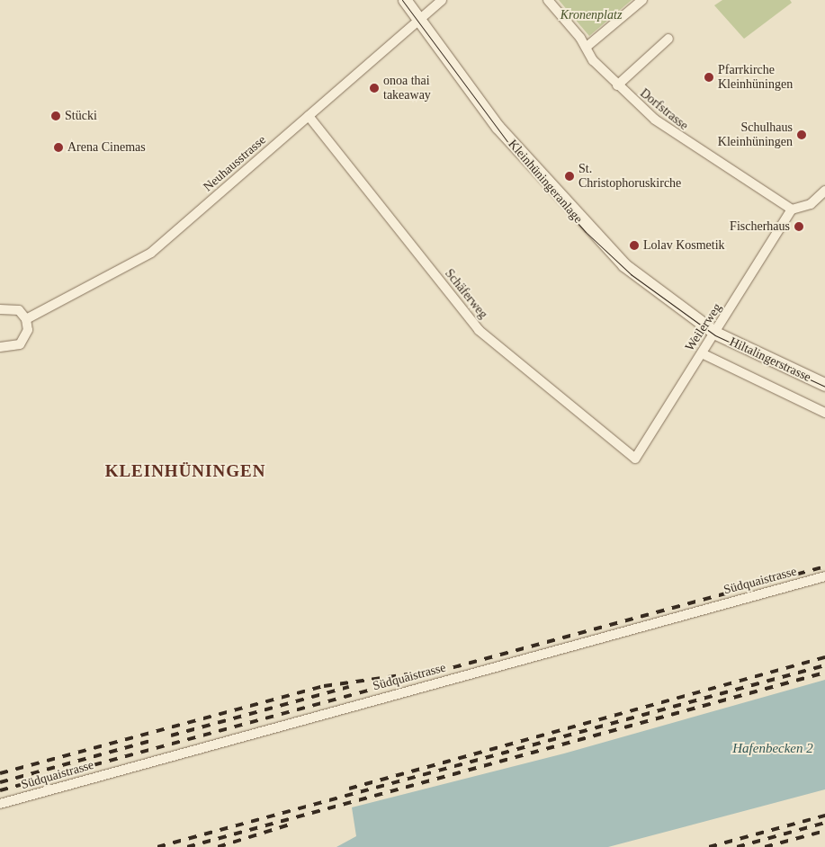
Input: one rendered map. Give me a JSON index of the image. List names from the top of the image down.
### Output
{
  "streets": {
    "main road": ["Kleinhüningeranlage", "Hiltalingerstrasse"],
    "street": [
      "Dorfstrasse",
      "Neuhausstrasse",
      "Schäferweg",
      "Weilerweg",
      "Südquaistrasse"
    ]
  },
  "crossings": [
    ["Dorfstrasse", "Weilerweg"],
    ["Neuhausstrasse", "Kleinhüningeranlage"],
    ["Neuhausstrasse", "Schäferweg"],
    ["Kleinhüningeranlage", "Weilerweg"],
    ["Kleinhüningeranlage", "Hiltalingerstrasse"],
    ["Schäferweg", "Weilerweg"],
    ["Weilerweg", "Hiltalingerstrasse"]
  ],
  "districts": ["KLEINHÜNINGEN"],
  "water": ["Hafenbecken 2"],
  "parks": ["Kronenplatz"],
  "places": [
    "Pfarrkirche Kleinhüningen",
    "onoa thai takeaway",
    "Stücki",
    "Schulhaus Kleinhüningen",
    "Arena Cinemas",
    "St. Christophoruskirche",
    "Fischerhaus",
    "Lolav Kosmetik"
  ]
}
